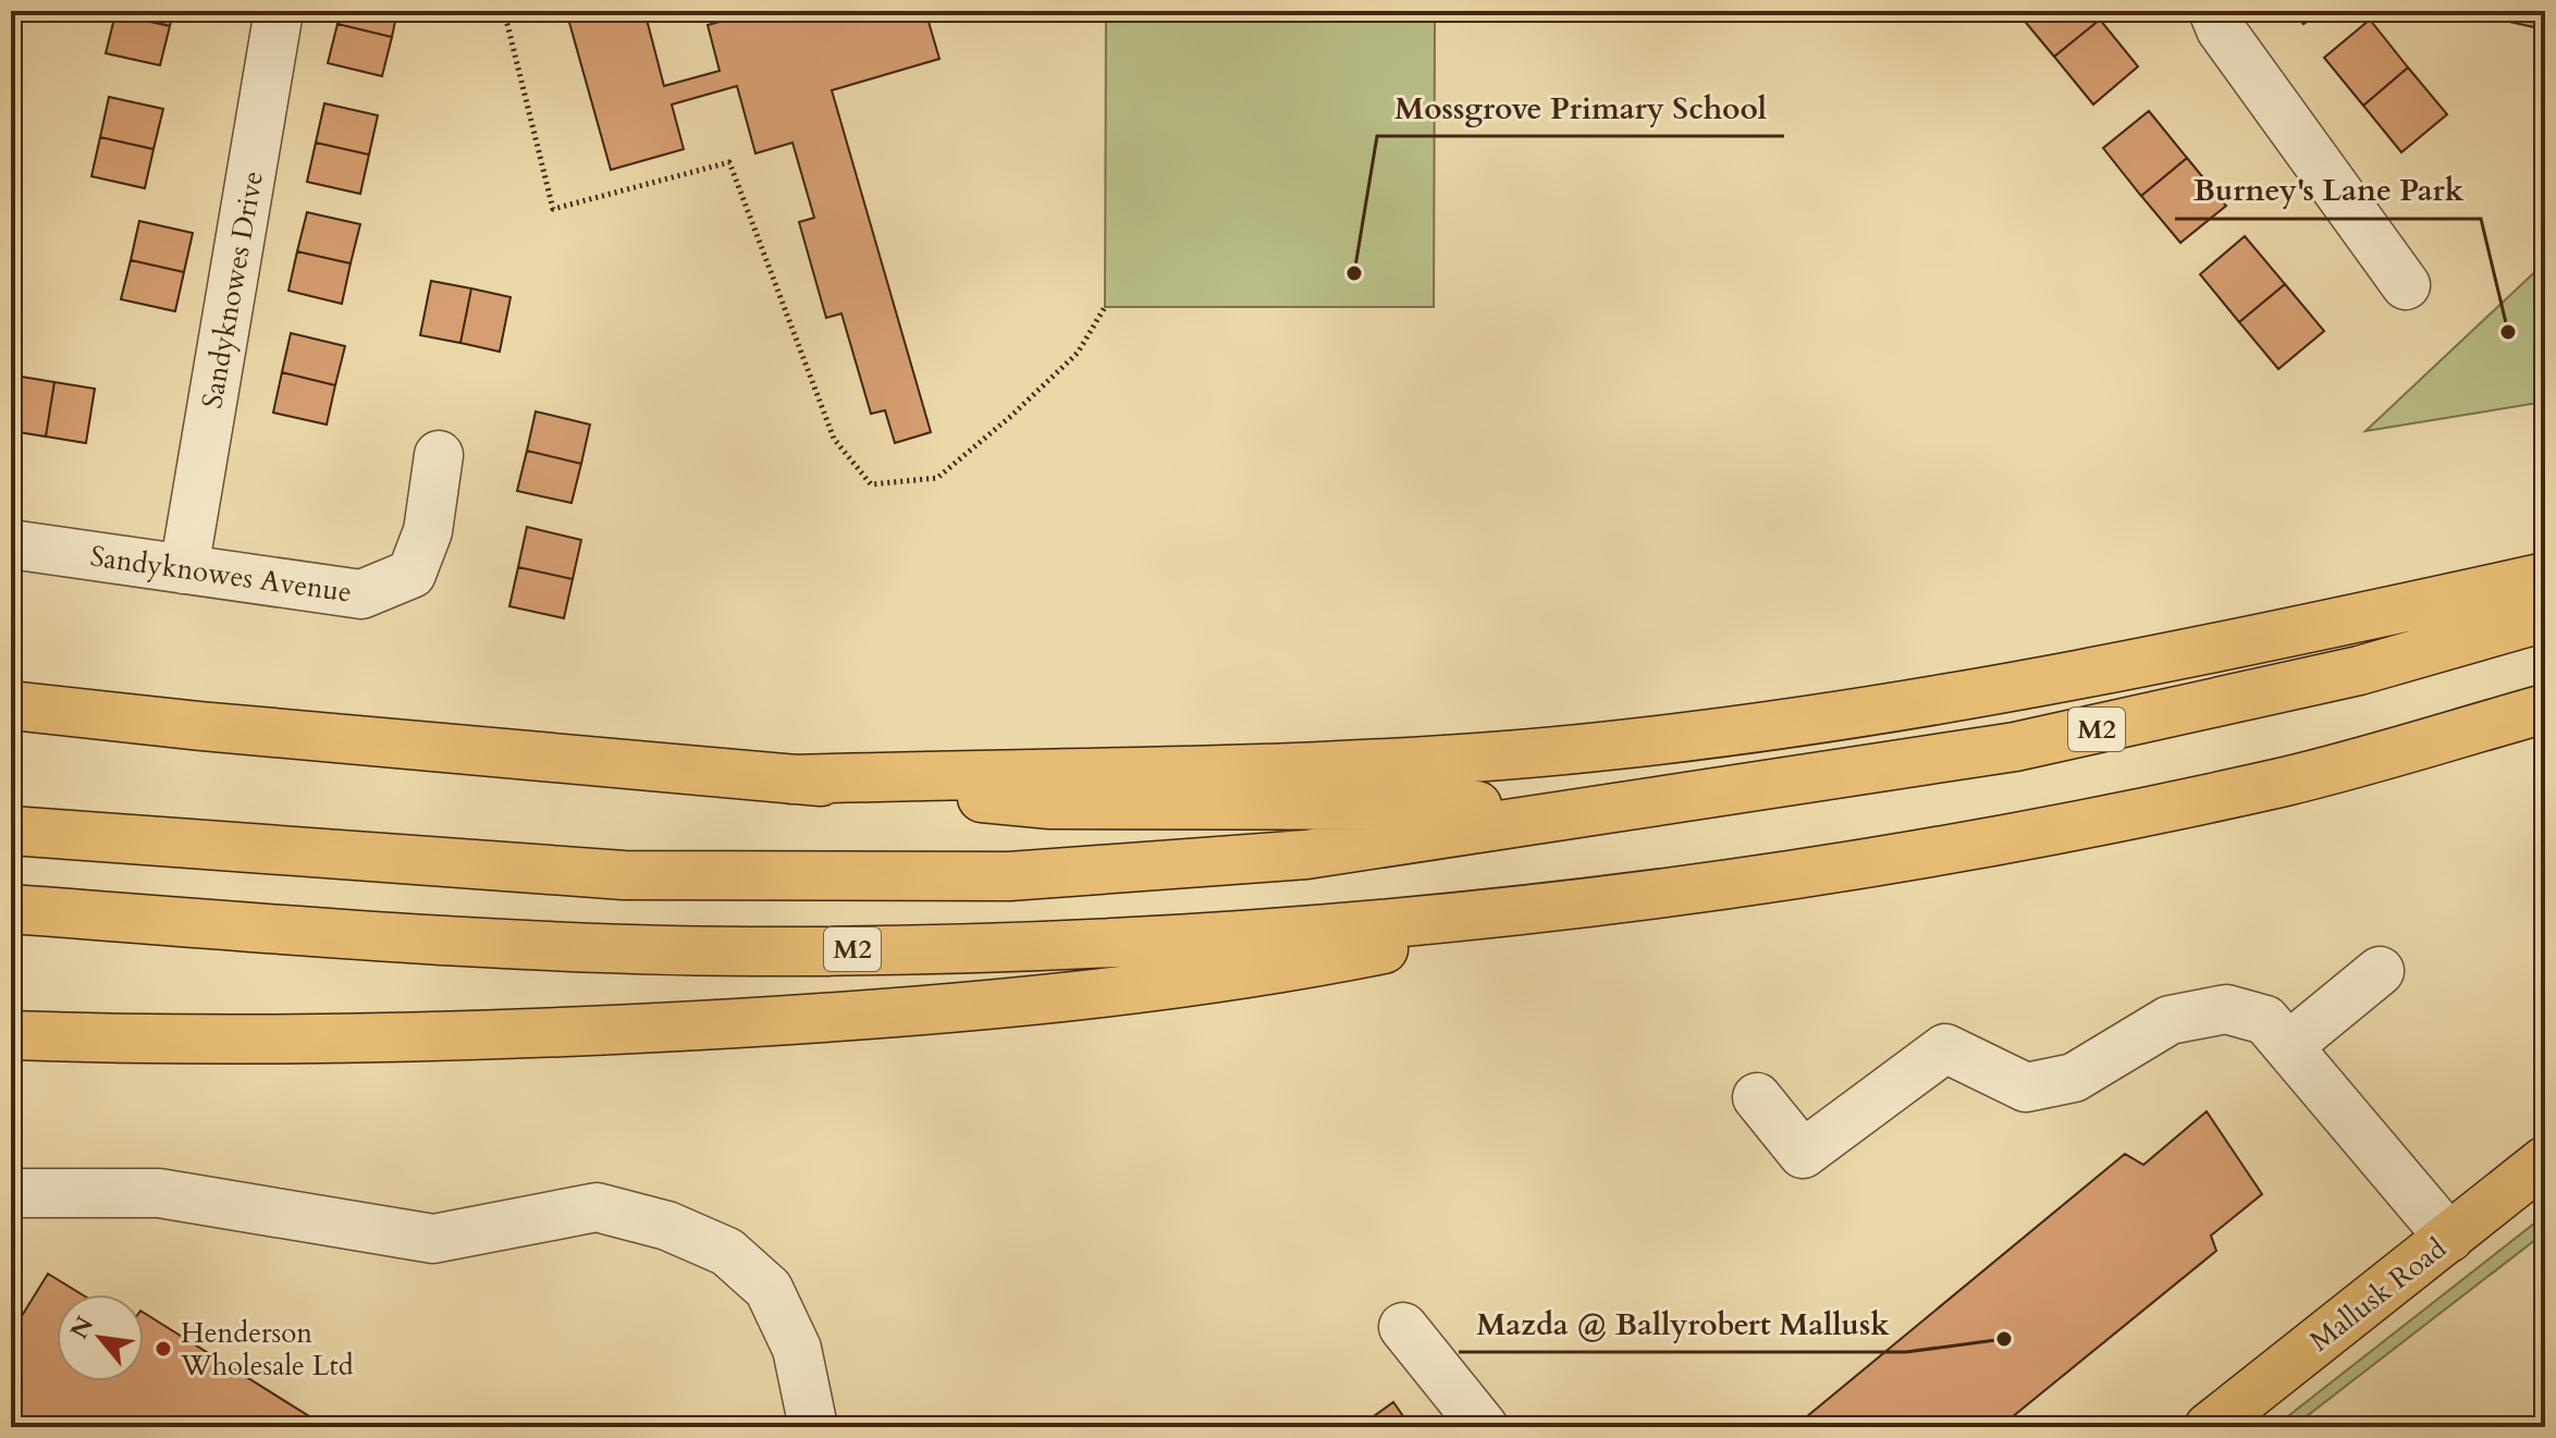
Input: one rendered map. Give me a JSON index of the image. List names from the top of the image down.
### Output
{
  "streets": {
    "main road": ["M2", "Mallusk Road"],
    "street": ["Sandyknowes Drive", "Sandyknowes Avenue"]
  },
  "crossings": [
    ["Sandyknowes Drive", "Sandyknowes Avenue"]
  ],
  "places": [
    "Mossgrove Primary School",
    "Burney's Lane Park",
    "Mazda @ Ballyrobert Mallusk",
    "Henderson Wholesale Ltd"
  ],
  "north": "top left"
}
